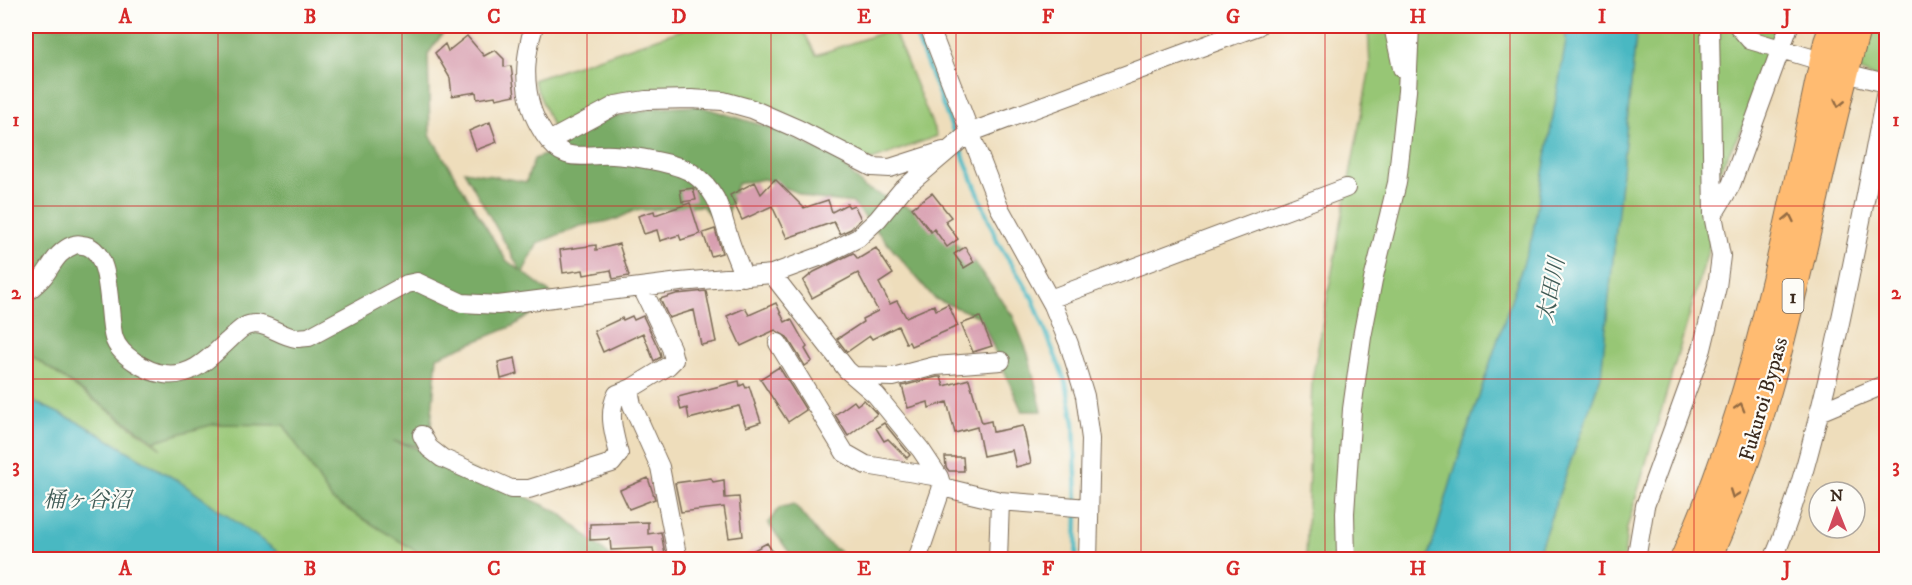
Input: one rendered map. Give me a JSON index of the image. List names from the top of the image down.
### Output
{
  "streets": {
    "highway": ["1", "Fukuroi Bypass"]
  },
  "water": ["太田川", "桶ヶ谷沼"],
  "north": "top",
  "grid": {
    "columns": [
      "A",
      "B",
      "C",
      "D",
      "E",
      "F",
      "G",
      "H",
      "I",
      "J"
    ],
    "rows": ["1", "2", "3"]
  }
}
